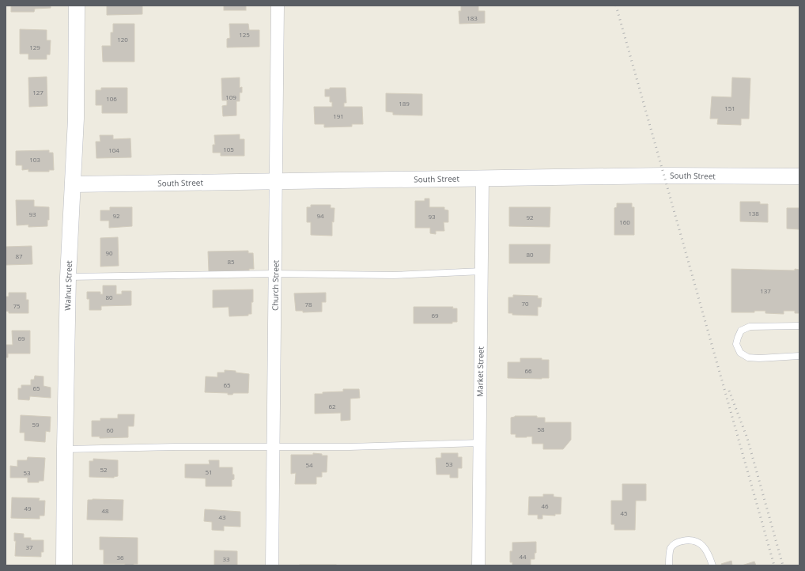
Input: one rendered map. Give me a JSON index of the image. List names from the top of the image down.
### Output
{
  "streets": {
    "street": [
      "South Street",
      "Walnut Street",
      "Church Street",
      "Market Street"
    ]
  },
  "crossings": [
    ["South Street", "Walnut Street"],
    ["South Street", "Church Street"],
    ["South Street", "Market Street"]
  ],
  "house_numbers": [
    "183",
    "125",
    "120",
    "129",
    "127",
    "109",
    "106",
    "189",
    "151",
    "191",
    "105",
    "104",
    "103",
    "138",
    "93",
    "92",
    "94",
    "93",
    "92",
    "160",
    "90",
    "80",
    "87",
    "85",
    "137",
    "80",
    "70",
    "78",
    "75",
    "69",
    "69",
    "66",
    "65",
    "65",
    "62",
    "59",
    "58",
    "60",
    "53",
    "54",
    "52",
    "51",
    "53",
    "46",
    "49",
    "48",
    "45",
    "43",
    "37",
    "44",
    "36",
    "33"
  ]
}
